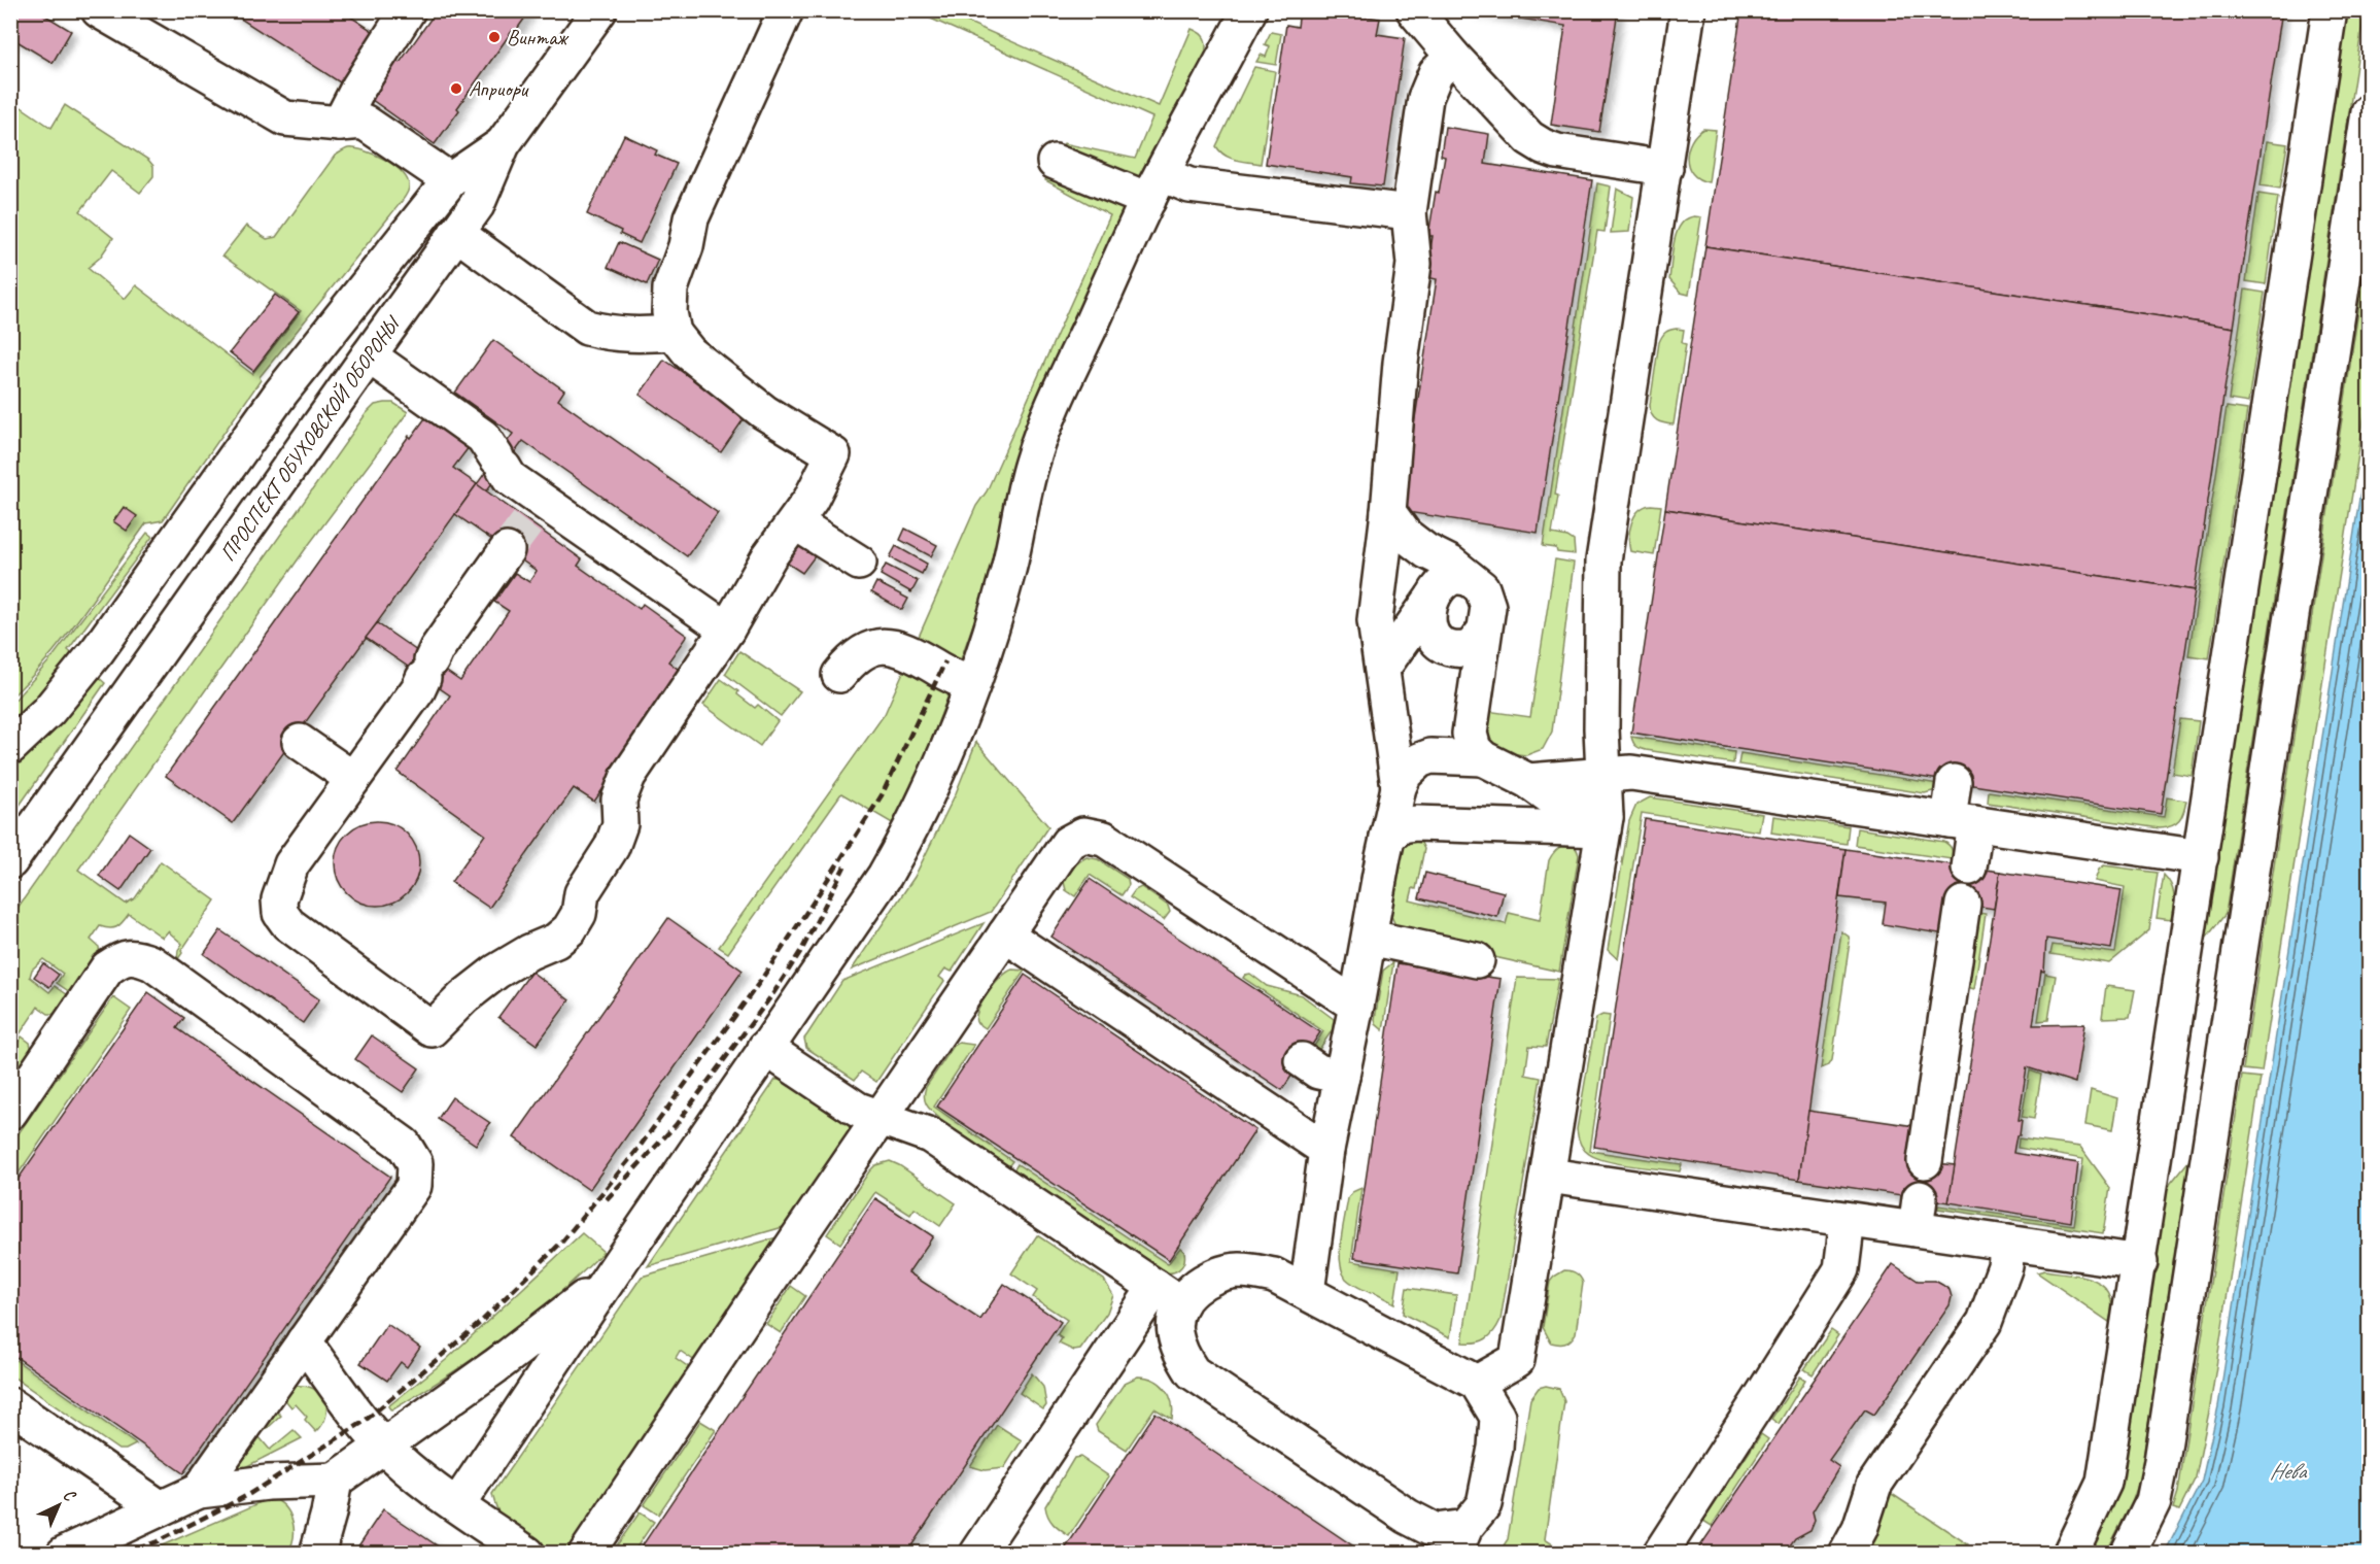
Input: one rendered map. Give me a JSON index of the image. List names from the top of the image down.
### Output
{
  "streets": {
    "main road": ["ПРОСПЕКТ ОБУХОВСКОЙ ОБОРОНЫ"]
  },
  "water": ["Нева"],
  "places": ["Винтаж", "Априори"],
  "north": "top right"
}
